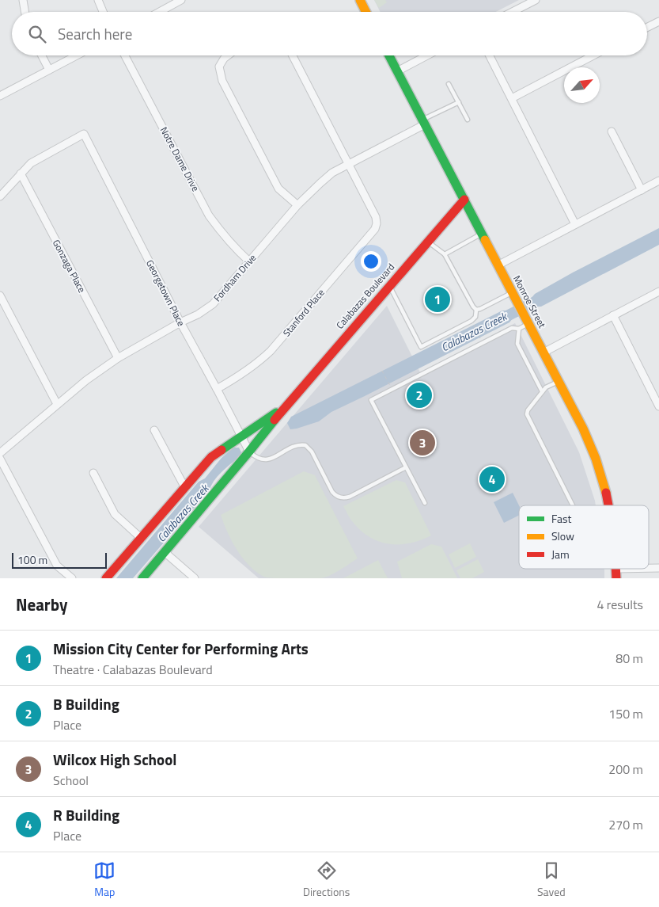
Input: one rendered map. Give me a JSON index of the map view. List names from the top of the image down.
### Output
{
  "streets": {
    "street": [
      "Notre Dame Drive",
      "Gonzaga Place",
      "Fordham Drive",
      "Georgetown Place",
      "Calabazas Boulevard",
      "Monroe Street",
      "Stanford Place"
    ]
  },
  "crossings": [
    ["Notre Dame Drive", "Fordham Drive"],
    ["Gonzaga Place", "Fordham Drive"],
    ["Gonzaga Place", "Georgetown Place"],
    ["Fordham Drive", "Georgetown Place"],
    ["Fordham Drive", "Monroe Street"],
    ["Fordham Drive", "Stanford Place"],
    ["Georgetown Place", "Calabazas Boulevard"],
    ["Georgetown Place", "Stanford Place"],
    ["Calabazas Boulevard", "Monroe Street"]
  ],
  "water": ["Calabazas Creek"],
  "legend": ["Fast", "Slow", "Jam"],
  "scale_bar": "100 m",
  "north": "top right",
  "page": {
    "search": "Search here",
    "pins": [
      "1",
      "2",
      "3",
      "4"
    ],
    "scale": "100 m",
    "heading": ["Nearby", "4 results"],
    "list": [
      {
        "mark": "1",
        "name": "Mission City Center for Performing Arts",
        "note": "Theatre · Calabazas Boulevard",
        "value": "80 m"
      },
      {
        "mark": "2",
        "name": "B Building",
        "note": "Place",
        "value": "150 m"
      },
      {
        "mark": "3",
        "name": "Wilcox High School",
        "note": "School",
        "value": "200 m"
      },
      {
        "mark": "4",
        "name": "R Building",
        "note": "Place",
        "value": "270 m"
      }
    ],
    "nav": ["Map", "Directions", "Saved"]
  }
}
